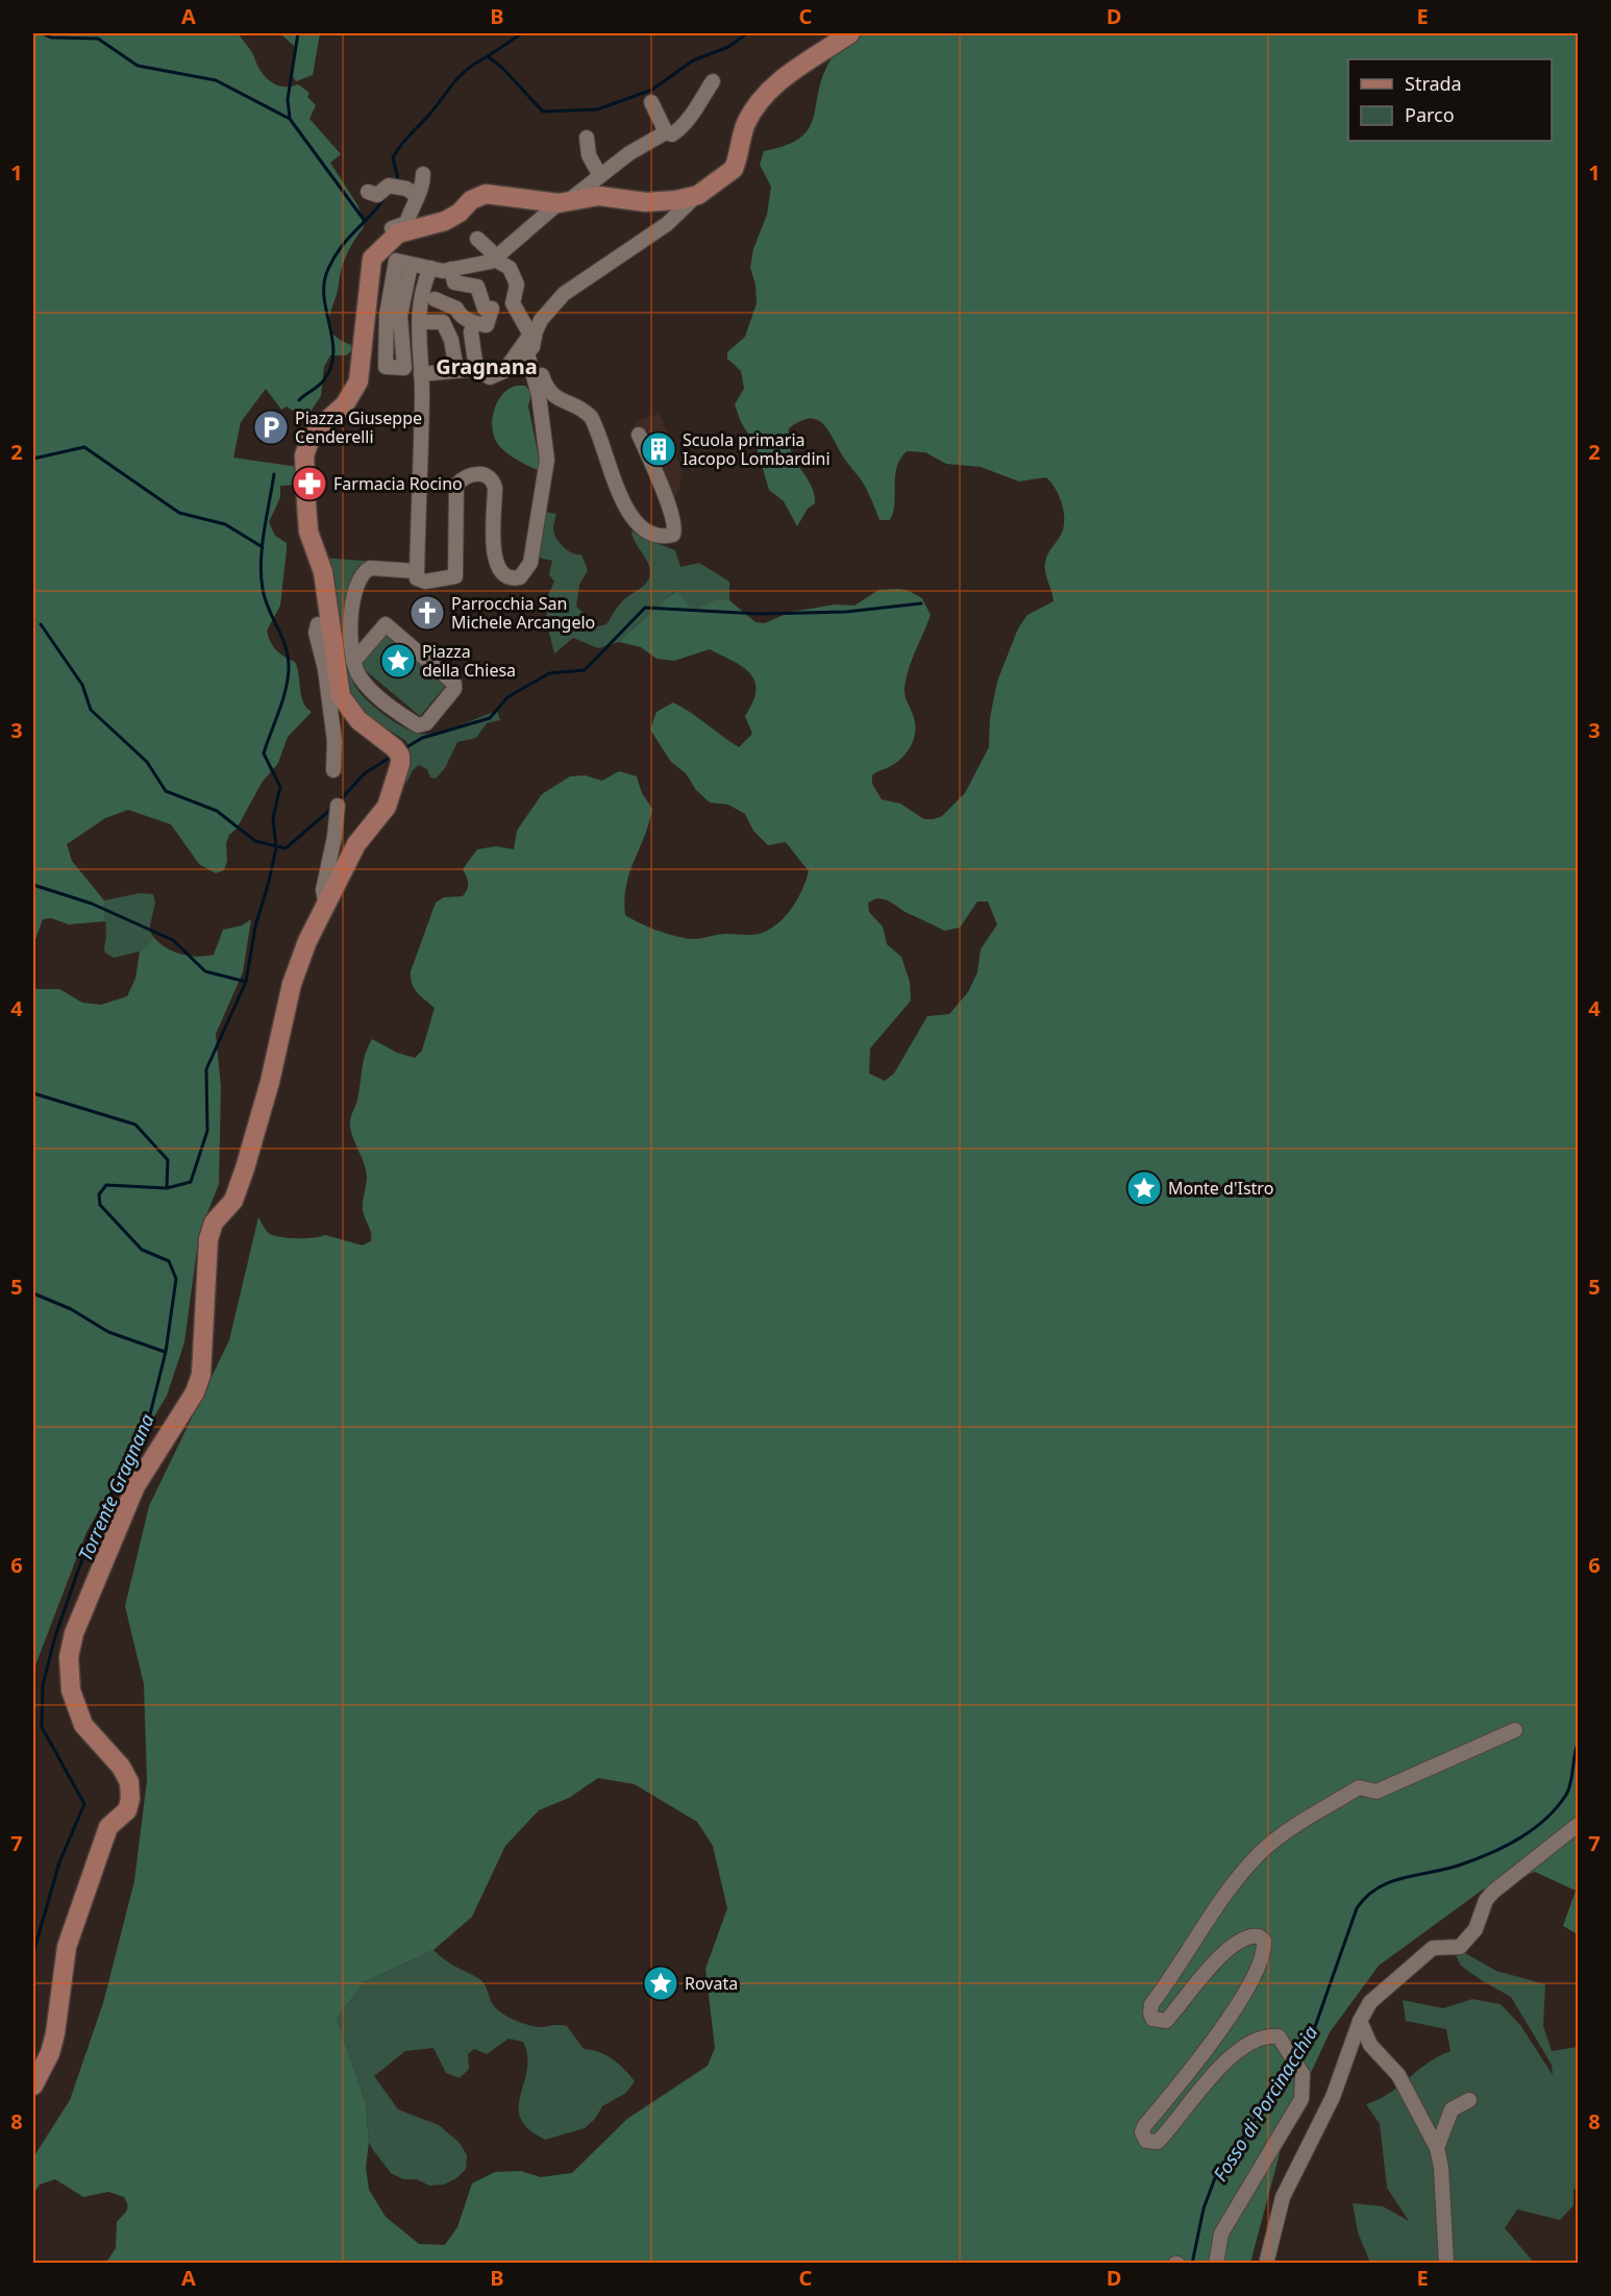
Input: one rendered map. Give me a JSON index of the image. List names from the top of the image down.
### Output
{
  "districts": ["Gragnana"],
  "water": ["Torrente Gragnana", "Fosso di Porcinacchia"],
  "places": {
    "parking": ["Piazza Giuseppe Cenderelli"],
    "building": ["Scuola primaria Iacopo Lombardini"],
    "pharmacy": ["Farmacia Rocino"],
    "church": ["Parrocchia San Michele Arcangelo"],
    "place": ["Piazza della Chiesa", "Monte d'Istro", "Rovata"]
  },
  "legend": ["Strada", "Parco"],
  "grid": {
    "columns": [
      "A",
      "B",
      "C",
      "D",
      "E"
    ],
    "rows": [
      "1",
      "2",
      "3",
      "4",
      "5",
      "6",
      "7",
      "8"
    ]
  }
}
